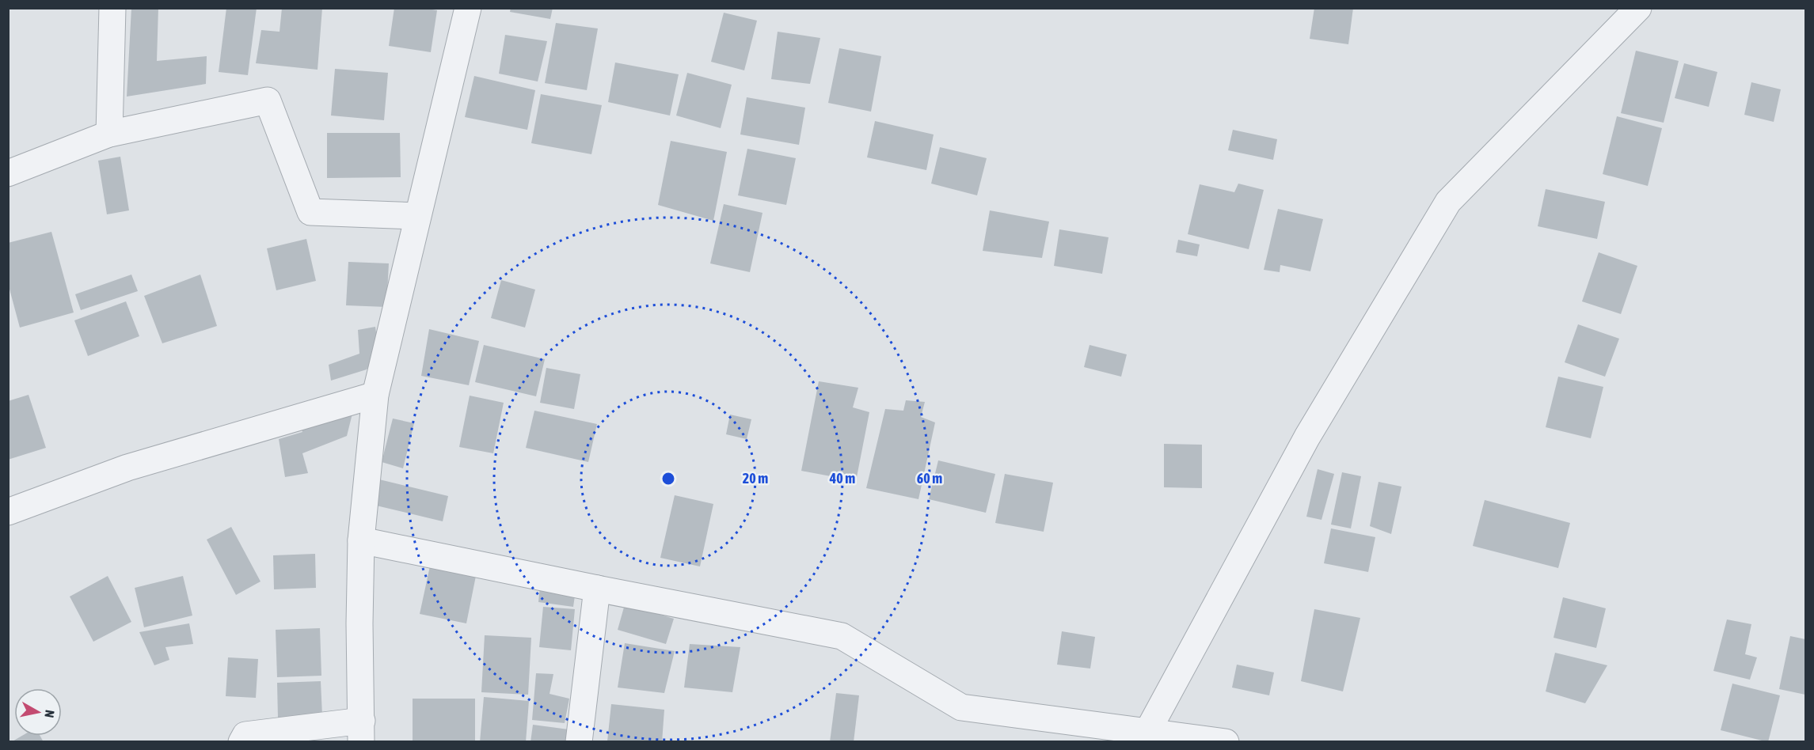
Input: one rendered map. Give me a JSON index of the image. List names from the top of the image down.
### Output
{
  "north": "right",
  "rings": ["20 m", "40 m", "60 m"]
}
